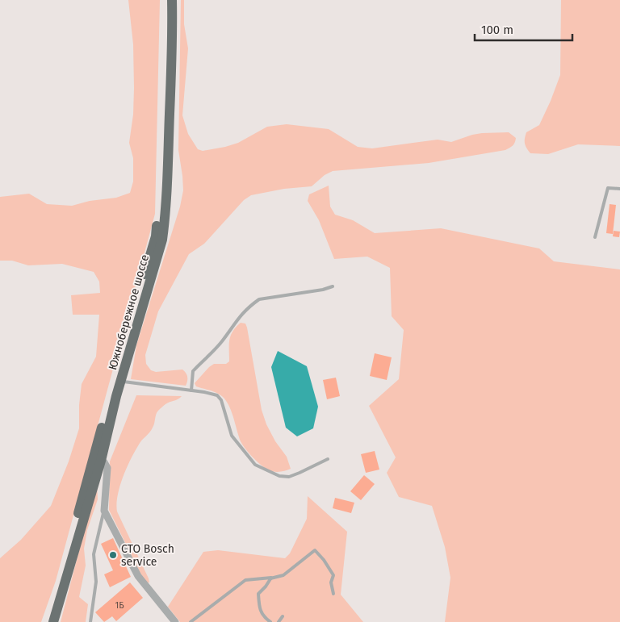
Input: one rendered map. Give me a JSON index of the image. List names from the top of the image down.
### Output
{
  "streets": {
    "highway": ["Южнобережное шоссе"]
  },
  "places": ["СТО Bosch service"],
  "house_numbers": ["1Б"],
  "scale_bar": "100 m"
}
